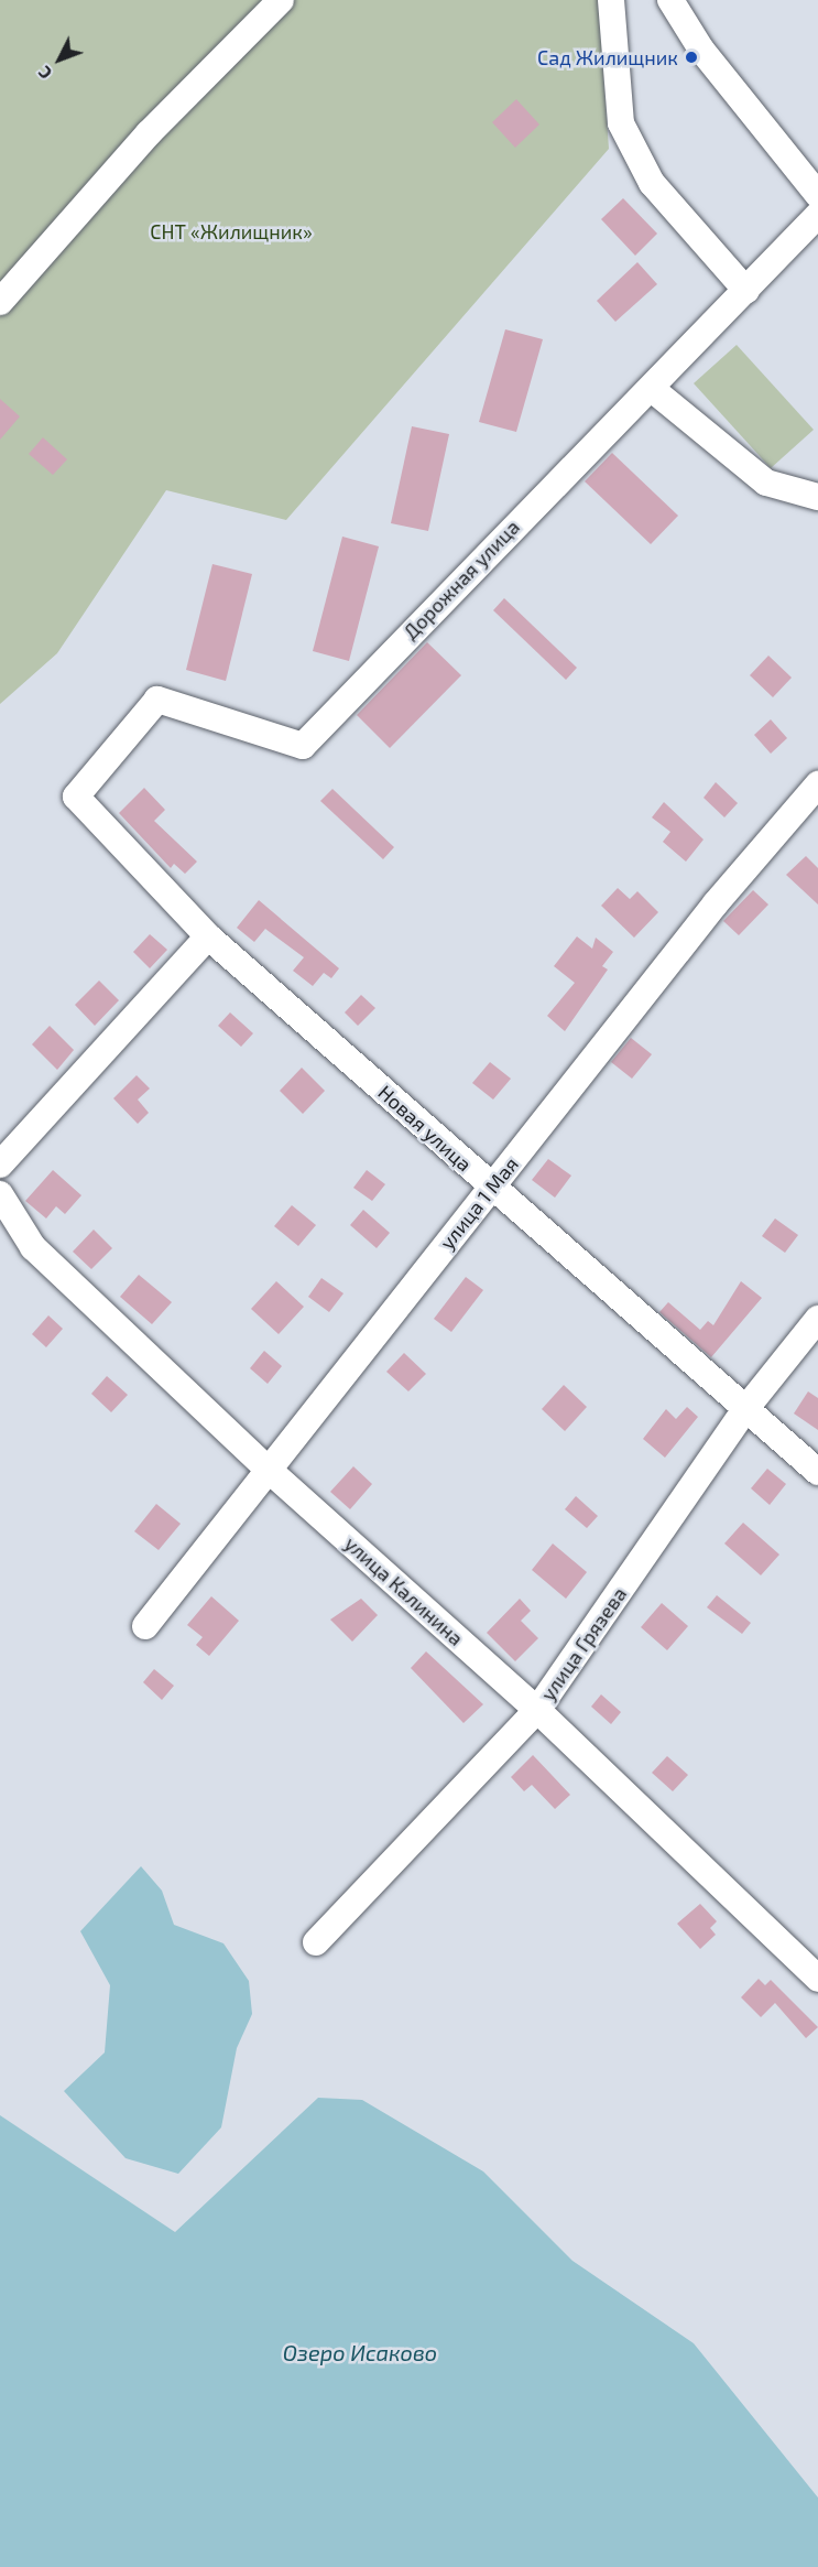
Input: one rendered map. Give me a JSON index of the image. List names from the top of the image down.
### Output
{
  "streets": {
    "street": [
      "Дорожная улица",
      "Новая улица",
      "улица 1 Мая",
      "улица Калинина",
      "улица Грязева"
    ]
  },
  "crossings": [
    ["Дорожная улица", "Новая улица"],
    ["Новая улица", "улица 1 Мая"],
    ["Новая улица", "улица Грязева"],
    ["улица 1 Мая", "улица Калинина"],
    ["улица Калинина", "улица Грязева"]
  ],
  "water": ["Озеро Исаково"],
  "parks": ["СНТ «Жилищник»"],
  "places": ["Сад Жилищник"],
  "north": "bottom left"
}
